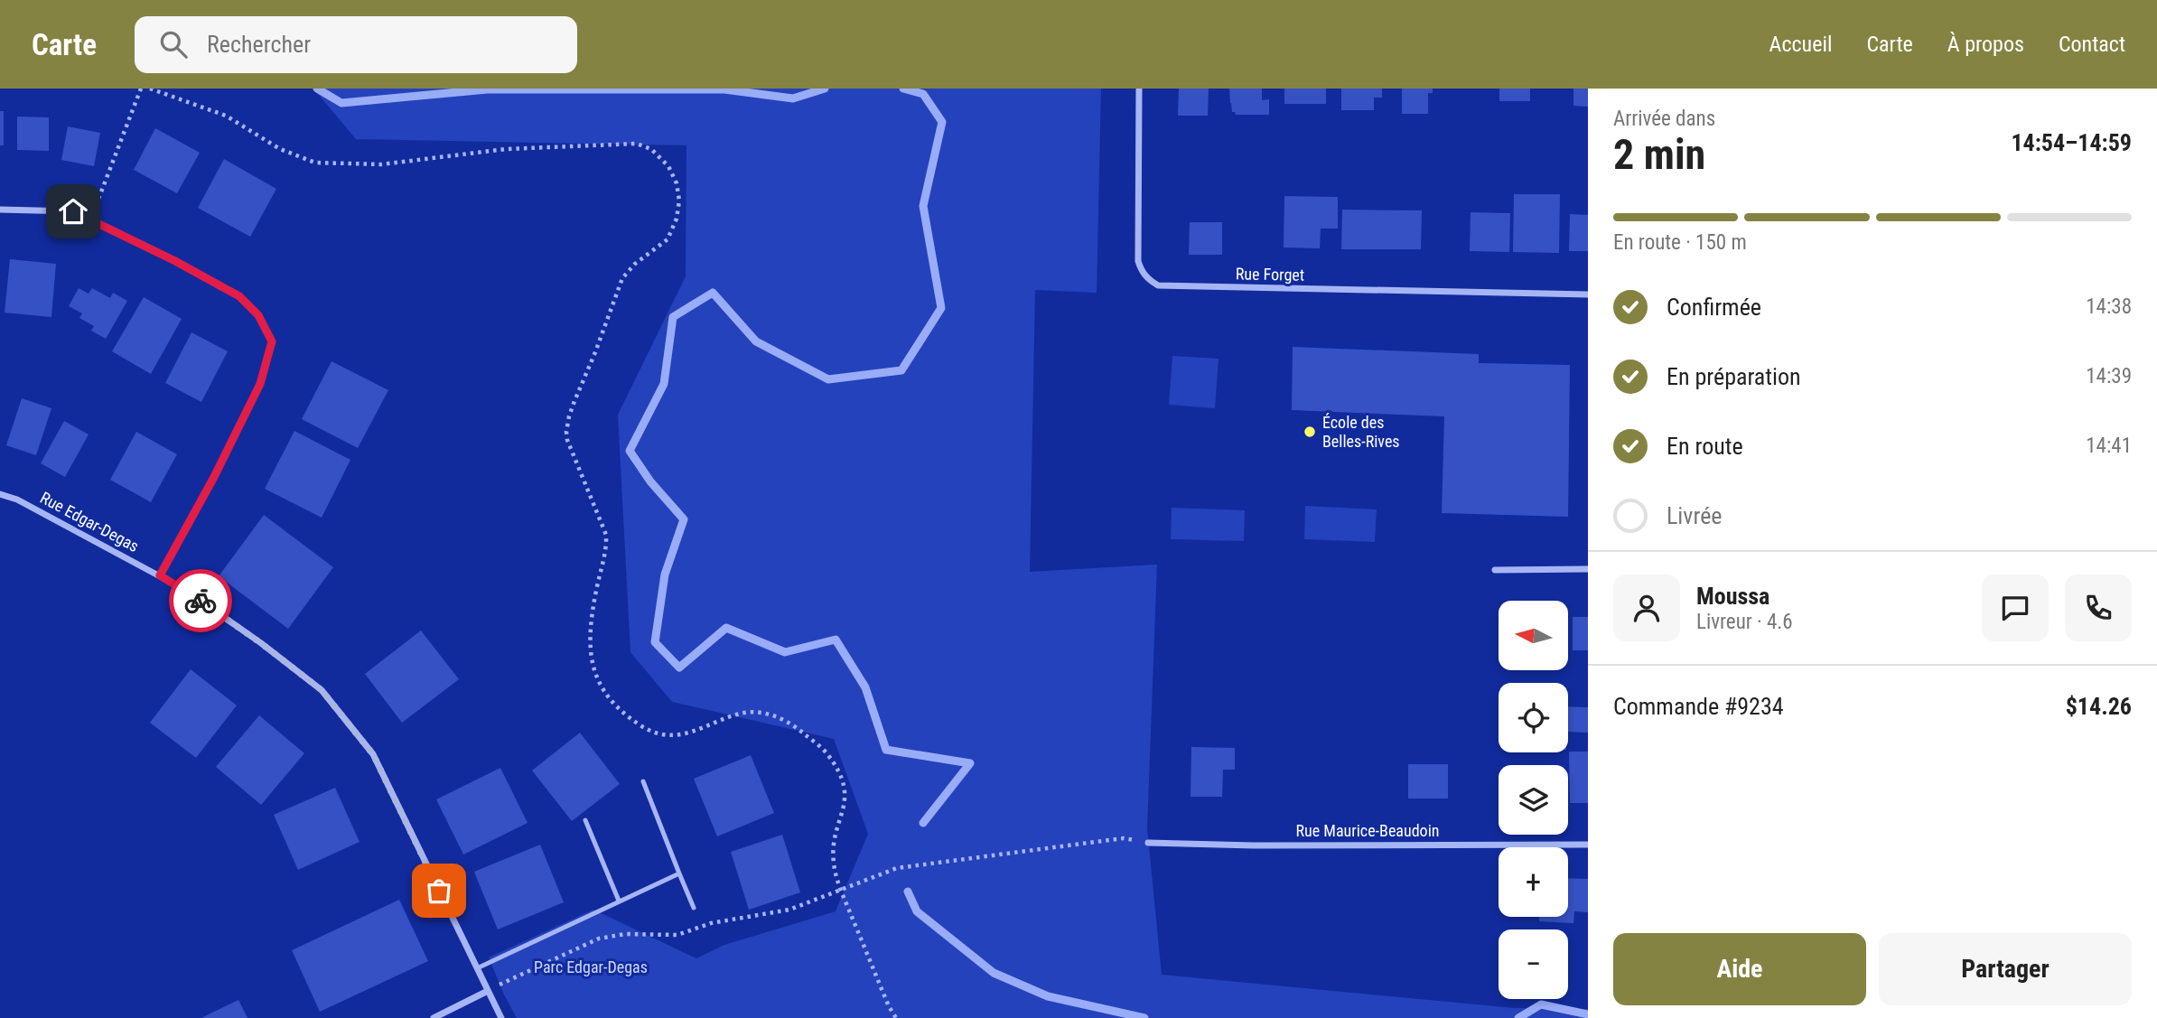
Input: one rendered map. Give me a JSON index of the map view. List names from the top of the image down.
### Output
{
  "streets": {
    "street": ["Rue Forget", "Rue Edgar-Degas", "Rue Maurice-Beaudoin"]
  },
  "parks": ["Parc Edgar-Degas"],
  "places": ["École des Belles-Rives"],
  "north": "left",
  "page": {
    "header": "Carte",
    "search": "Rechercher",
    "nav": [
      "Accueil",
      "Carte",
      "À propos",
      "Contact"
    ],
    "heading": ["2 min", "Arrivée dans", "14:54–14:59"],
    "panel": [
      "Moussa",
      "Livreur · 4.6",
      "Commande #9234",
      "$14.26"
    ],
    "bar": "En route · 150 m",
    "list": [
      ["Confirmée", "14:38"],
      ["En préparation", "14:39"],
      ["En route", "14:41"],
      "Livrée"
    ],
    "map_buttons": ["+", "−"],
    "buttons": ["Aide", "Partager"]
  }
}
